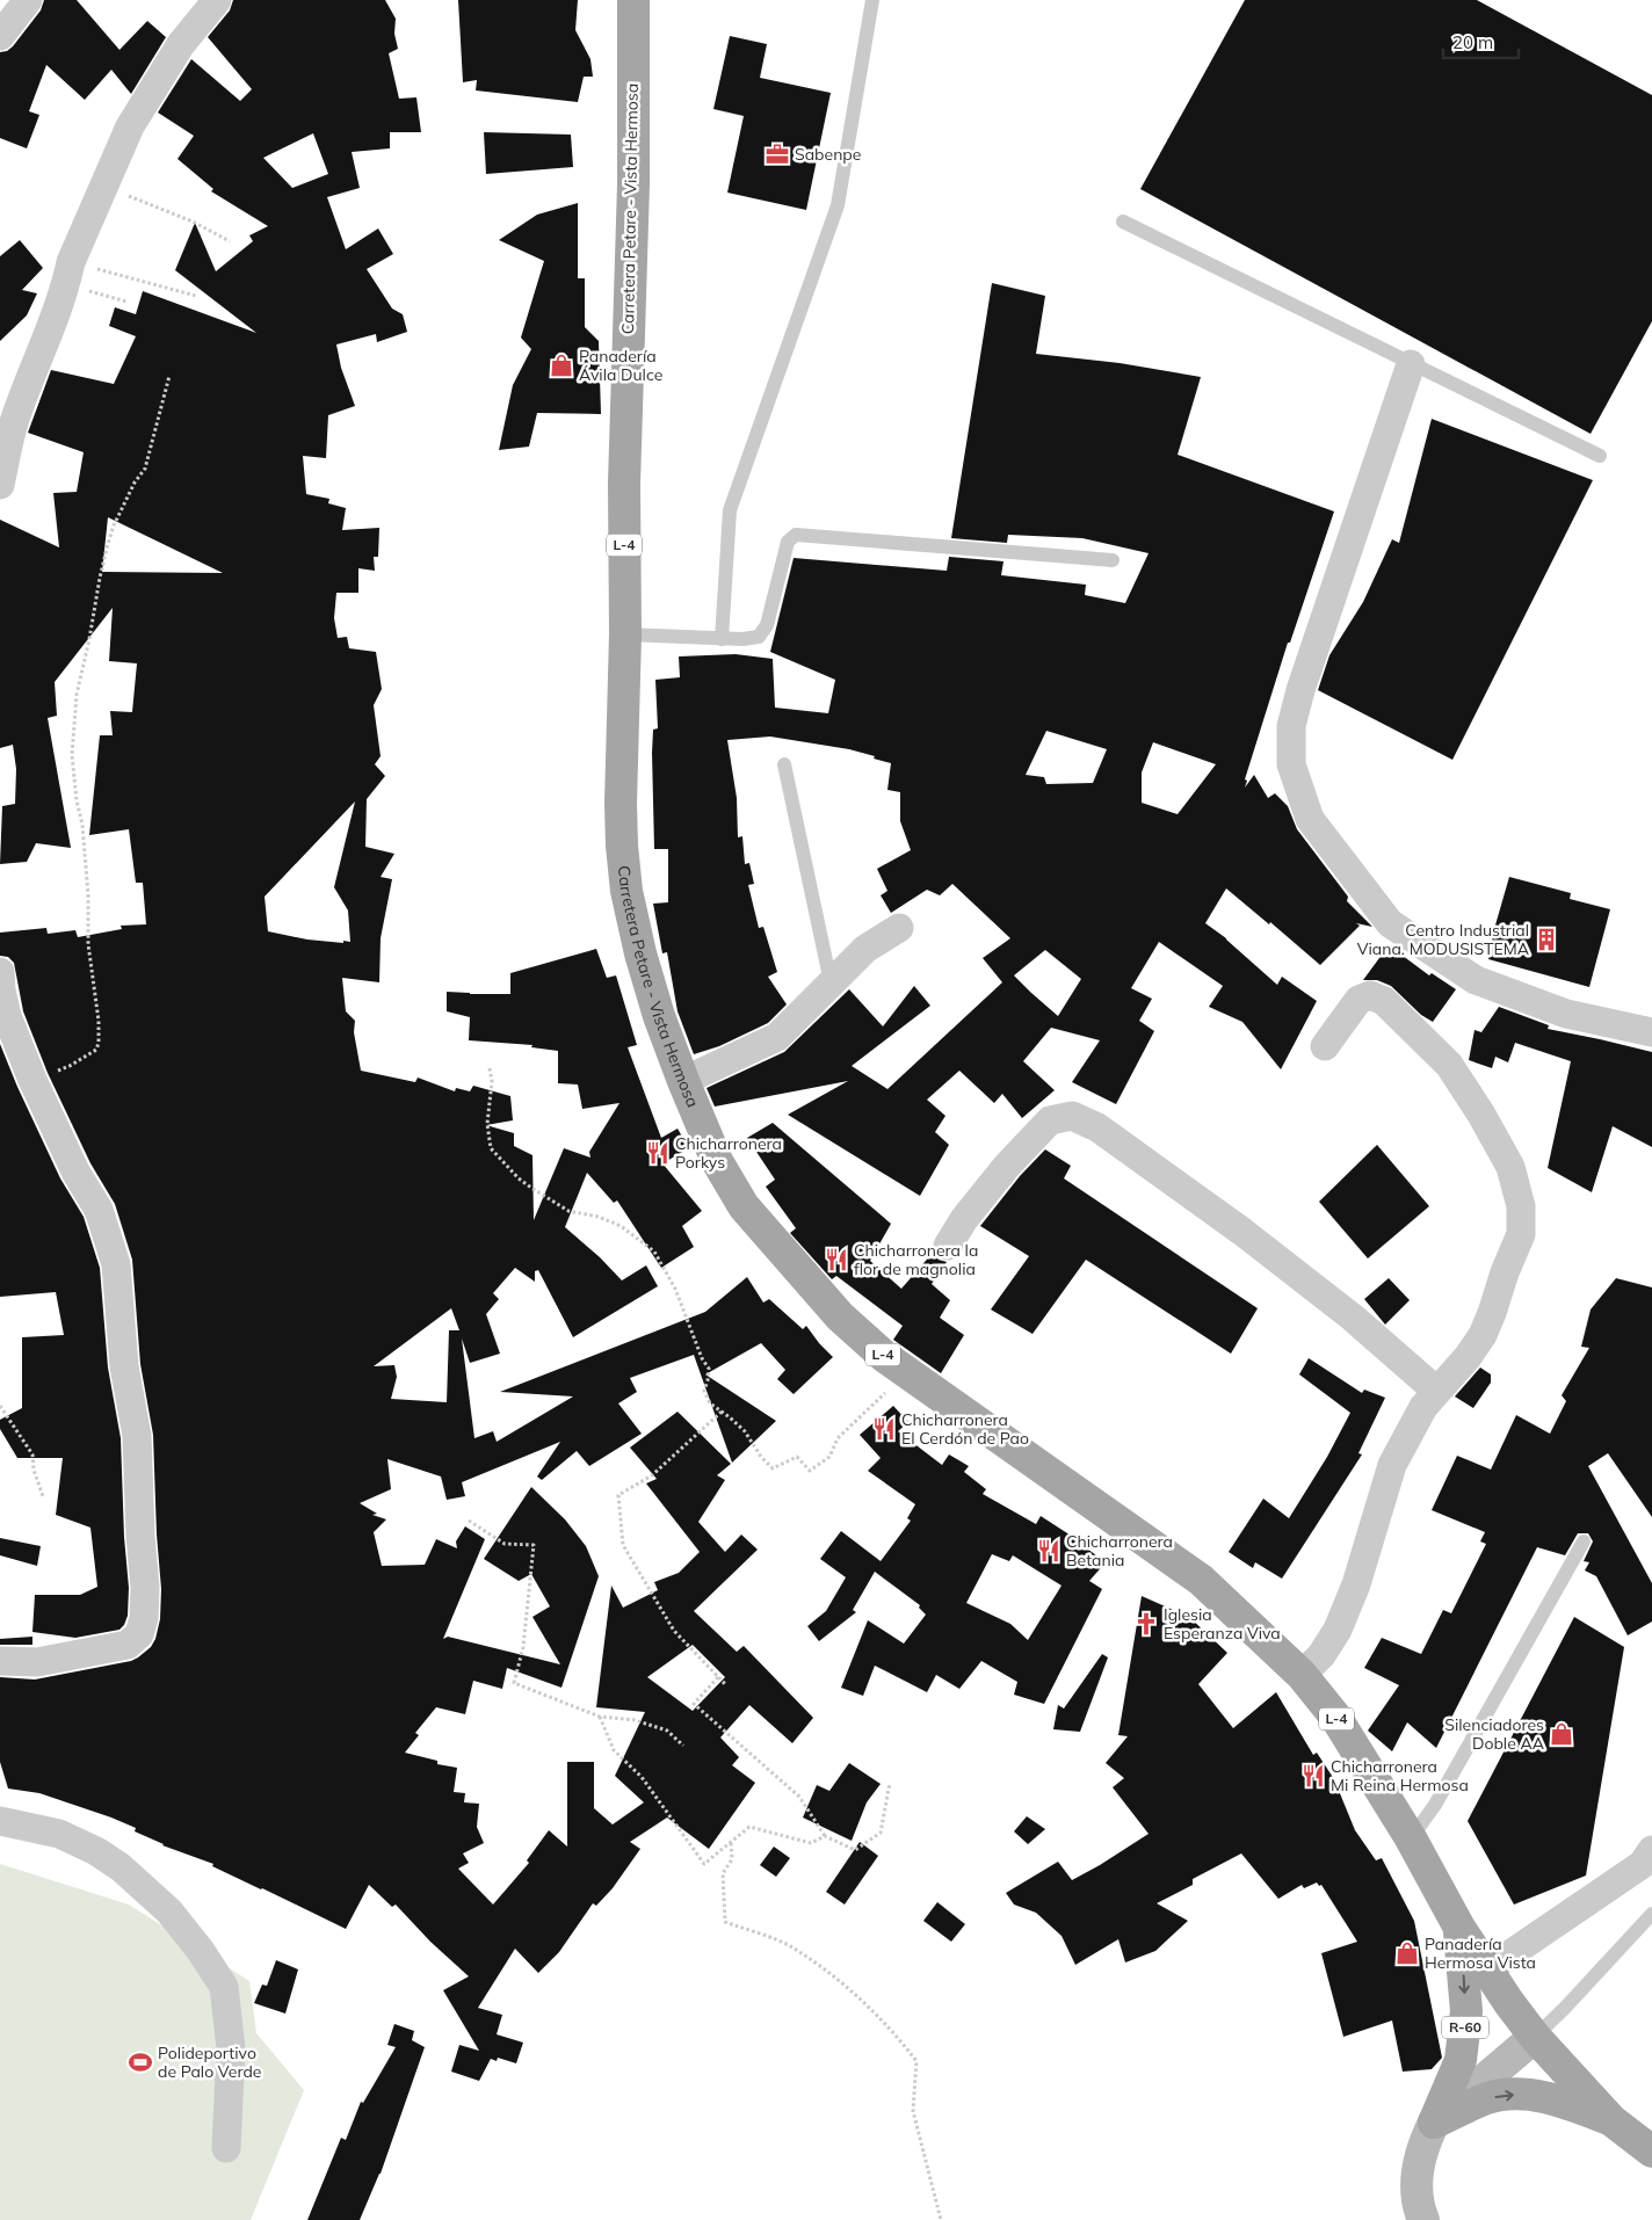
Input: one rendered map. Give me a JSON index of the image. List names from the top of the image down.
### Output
{
  "streets": {
    "main road": ["Carretera Petare - Vista Hermosa", "L-4", "R-60"]
  },
  "crossings": [
    ["Carretera Petare - Vista Hermosa", "L-4"],
    ["Carretera Petare - Vista Hermosa", "R-60"]
  ],
  "places": {
    "office": ["Sabenpe"],
    "shop": ["Panadería Ávila Dulce", "Silenciadores Doble AA", "Panadería Hermosa Vista"],
    "building": ["Centro Industrial Viana. MODUSISTEMA"],
    "restaurant": [
      "Chicharronera Porkys",
      "Chicharronera la flor de magnolia",
      "Chicharronera El Cerdón de Pao",
      "Chicharronera Betania",
      "Chicharronera Mi Reina Hermosa"
    ],
    "church": ["Iglesia Esperanza Viva"],
    "sports": ["Polideportivo de Palo Verde"]
  },
  "scale_bar": "20 m"
}
